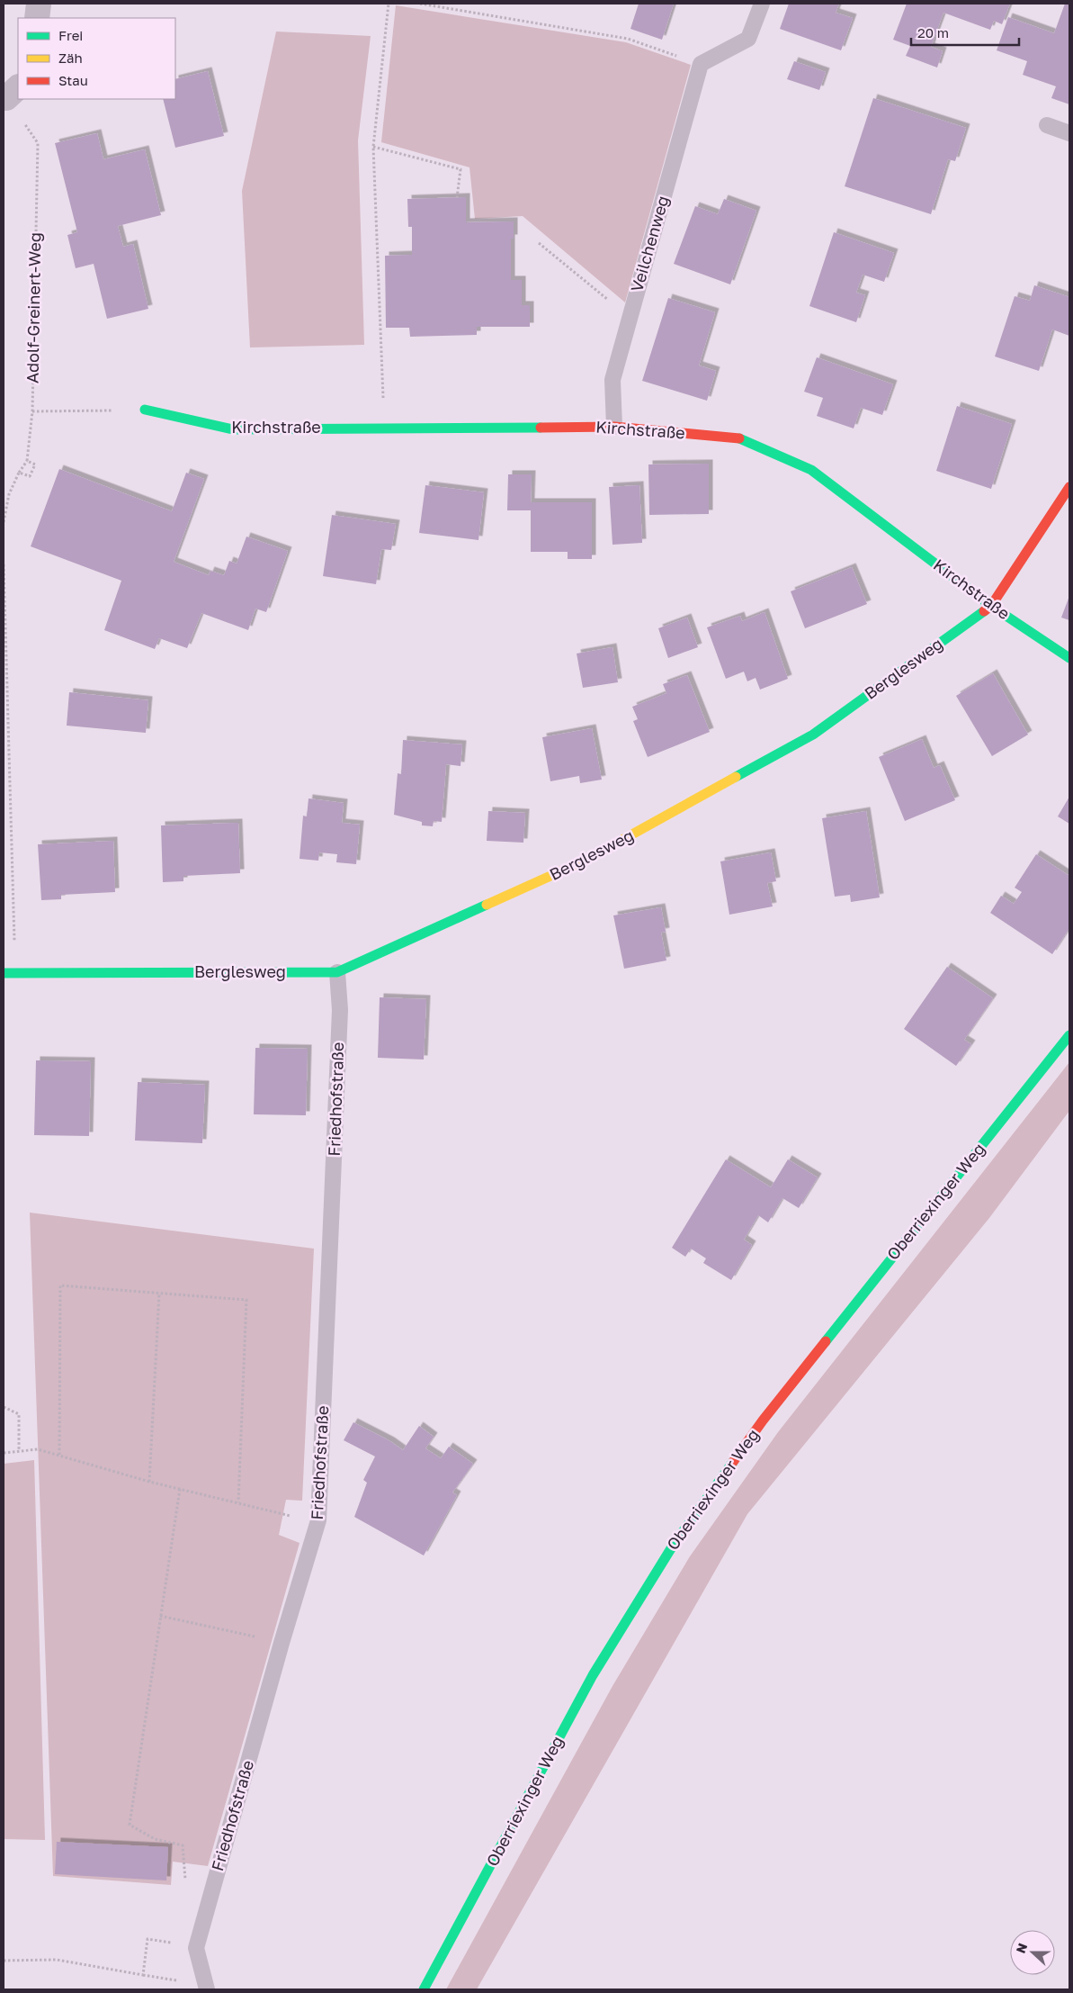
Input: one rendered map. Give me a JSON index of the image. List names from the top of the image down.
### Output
{
  "streets": {
    "street": ["Kirchstraße", "Berglesweg", "Oberriexinger Weg"],
    "lane": ["Veilchenweg", "Friedhofstraße"],
    "path": ["Adolf-Greinert-Weg"]
  },
  "crossings": [
    ["Veilchenweg", "Kirchstraße"],
    ["Kirchstraße", "Berglesweg"],
    ["Berglesweg", "Friedhofstraße"]
  ],
  "legend": ["Frei", "Zäh", "Stau"],
  "scale_bar": "20 m",
  "north": "left"
}
